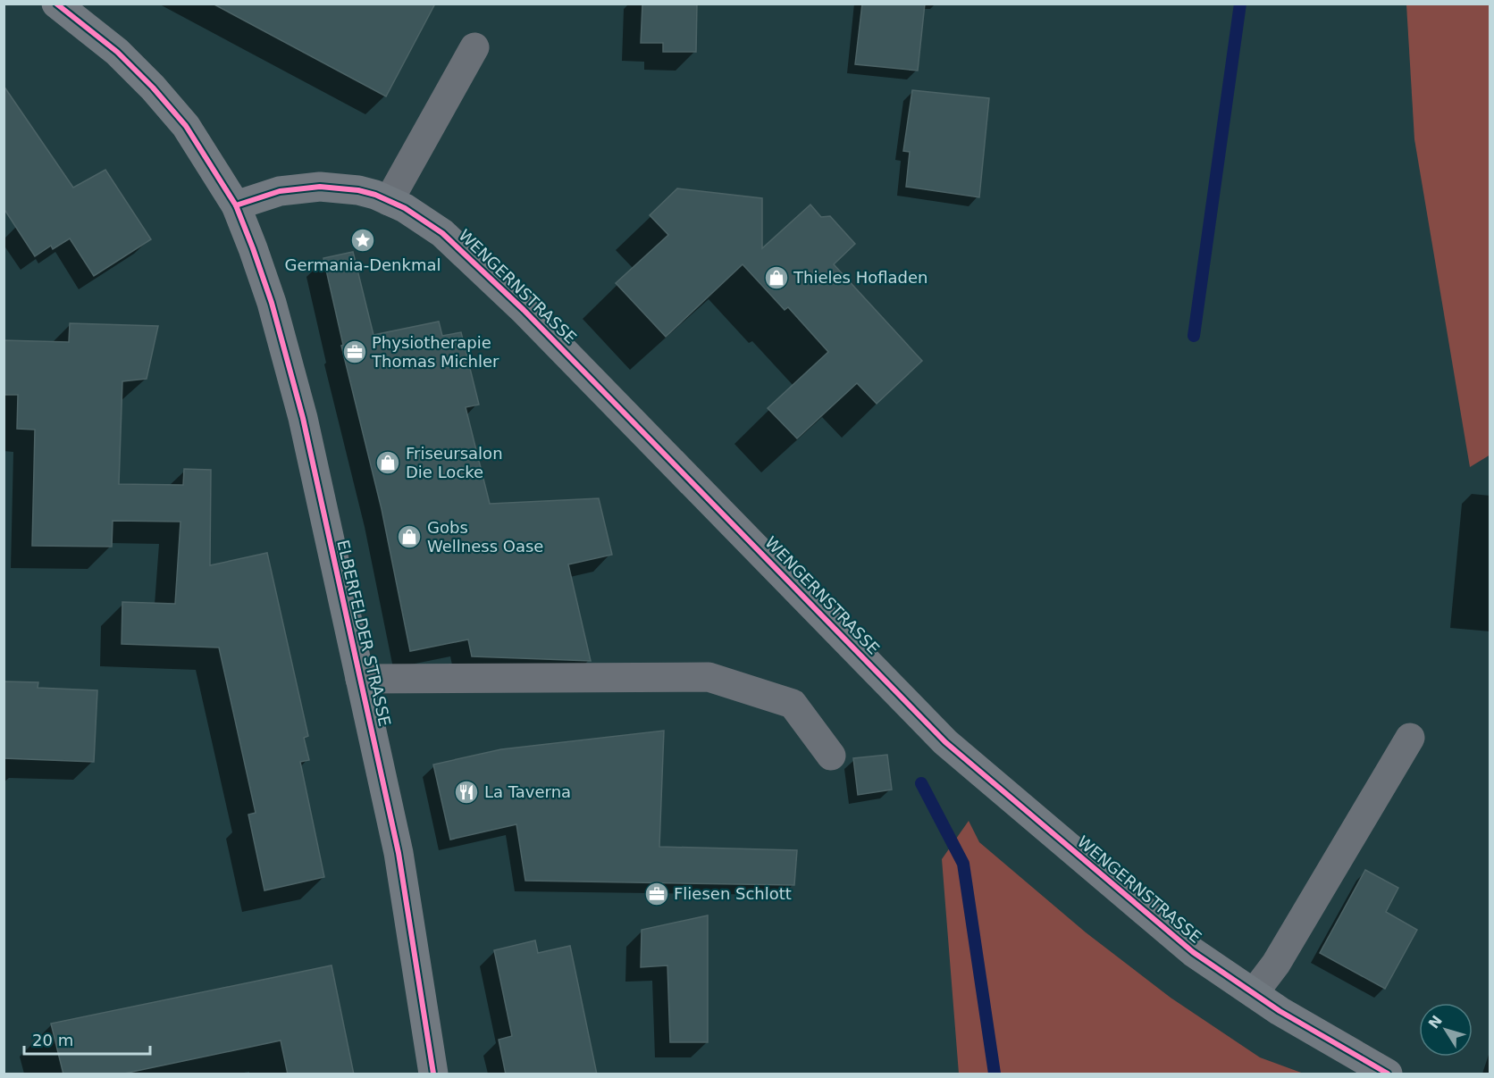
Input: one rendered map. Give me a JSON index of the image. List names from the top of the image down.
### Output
{
  "streets": {
    "main road": ["WENGERNSTRASSE", "ELBERFELDER STRASSE"]
  },
  "crossings": [
    ["WENGERNSTRASSE", "ELBERFELDER STRASSE"]
  ],
  "places": {
    "place": ["Germania-Denkmal"],
    "shop": ["Thieles Hofladen", "Friseursalon Die Locke", "Gobs Wellness Oase"],
    "office": ["Physiotherapie Thomas Michler", "Fliesen Schlott"],
    "restaurant": ["La Taverna"]
  },
  "scale_bar": "20 m",
  "north": "top left"
}
